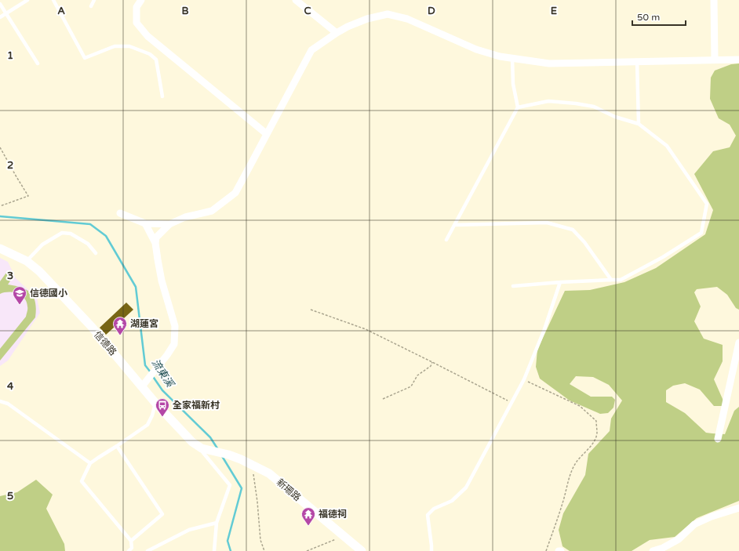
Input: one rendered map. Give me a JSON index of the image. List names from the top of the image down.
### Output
{
  "streets": {
    "street": ["信德路", "新珊路"]
  },
  "crossings": [
    ["信德路", "新珊路"]
  ],
  "water": ["流東溪"],
  "places": {
    "school or university": ["信德國小"],
    "temple": ["湖蓮宮", "福德祠"],
    "bus stop": ["全家福新村"]
  },
  "scale_bar": "50 m",
  "grid": {
    "columns": [
      "A",
      "B",
      "C",
      "D",
      "E"
    ],
    "rows": [
      "1",
      "2",
      "3",
      "4",
      "5"
    ]
  }
}
